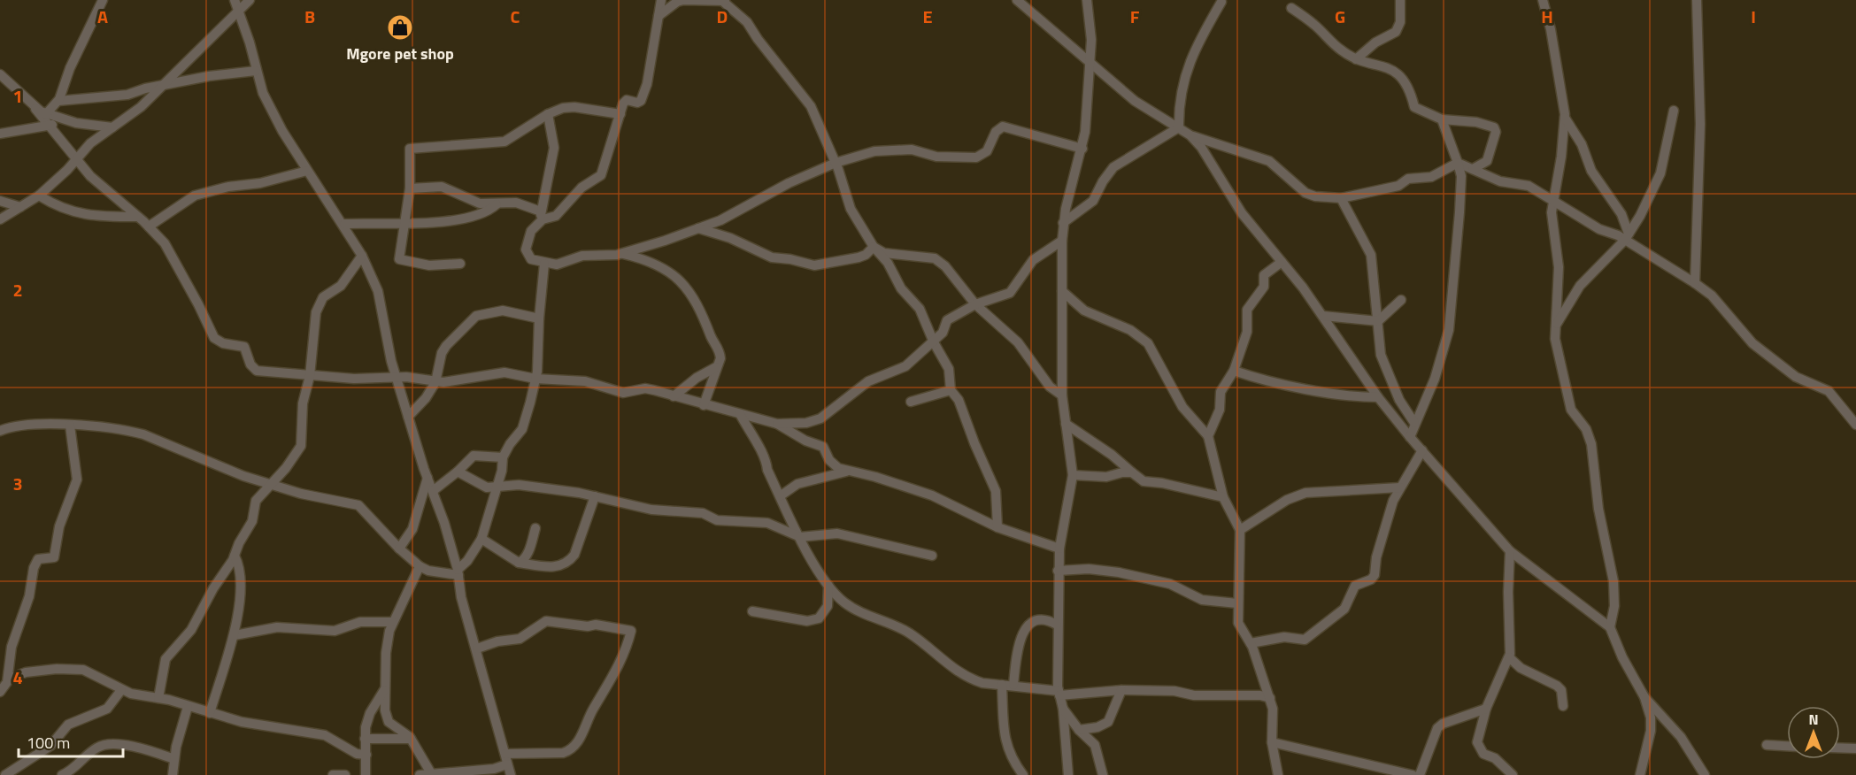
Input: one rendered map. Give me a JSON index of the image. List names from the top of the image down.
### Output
{
  "places": {
    "shop": ["Mgore pet shop"]
  },
  "scale_bar": "100 m",
  "north": "top",
  "grid": {
    "columns": [
      "A",
      "B",
      "C",
      "D",
      "E",
      "F",
      "G",
      "H",
      "I"
    ],
    "rows": [
      "1",
      "2",
      "3",
      "4"
    ]
  }
}
